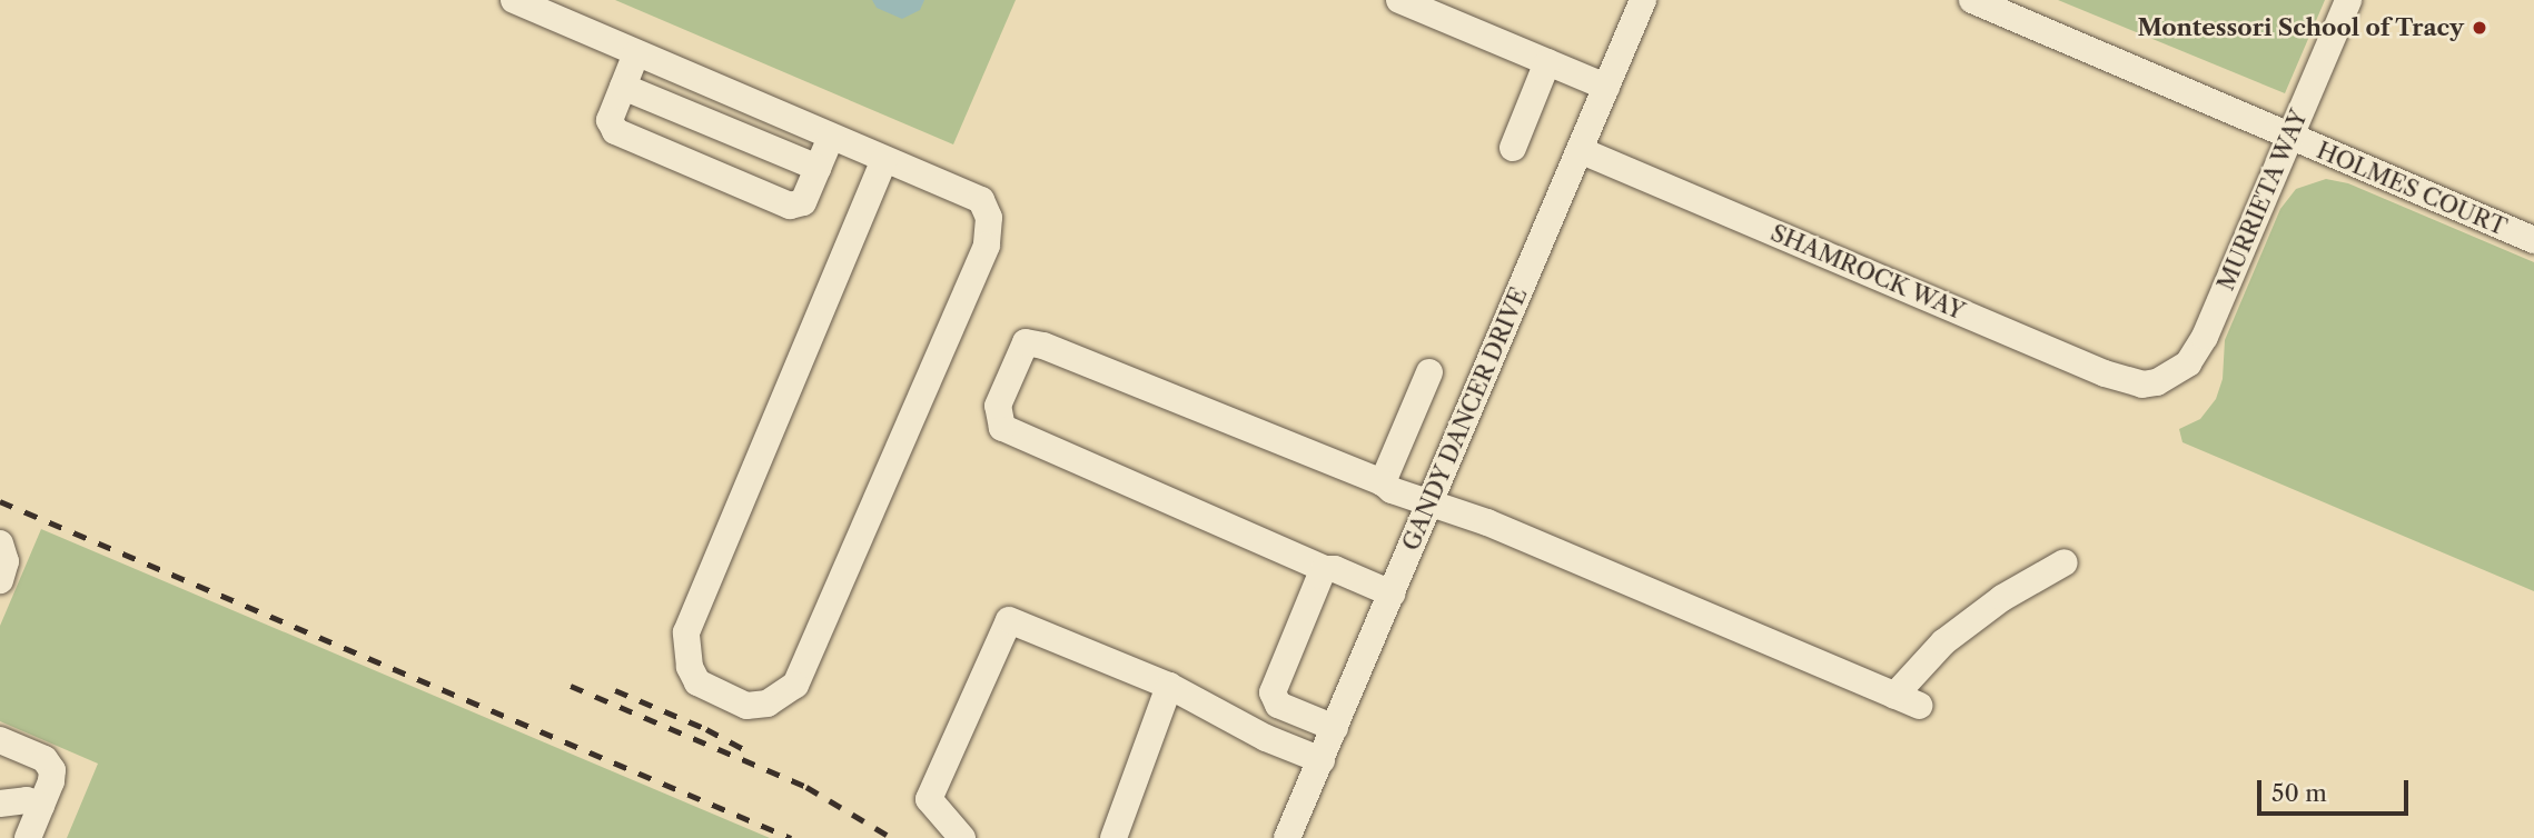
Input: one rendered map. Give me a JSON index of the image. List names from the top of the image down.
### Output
{
  "streets": {
    "street": [
      "HOLMES COURT",
      "MURRIETA WAY",
      "SHAMROCK WAY",
      "GANDY DANCER DRIVE"
    ]
  },
  "crossings": [
    ["HOLMES COURT", "MURRIETA WAY"],
    ["MURRIETA WAY", "SHAMROCK WAY"],
    ["SHAMROCK WAY", "GANDY DANCER DRIVE"]
  ],
  "places": ["Montessori School of Tracy"],
  "scale_bar": "50 m"
}
